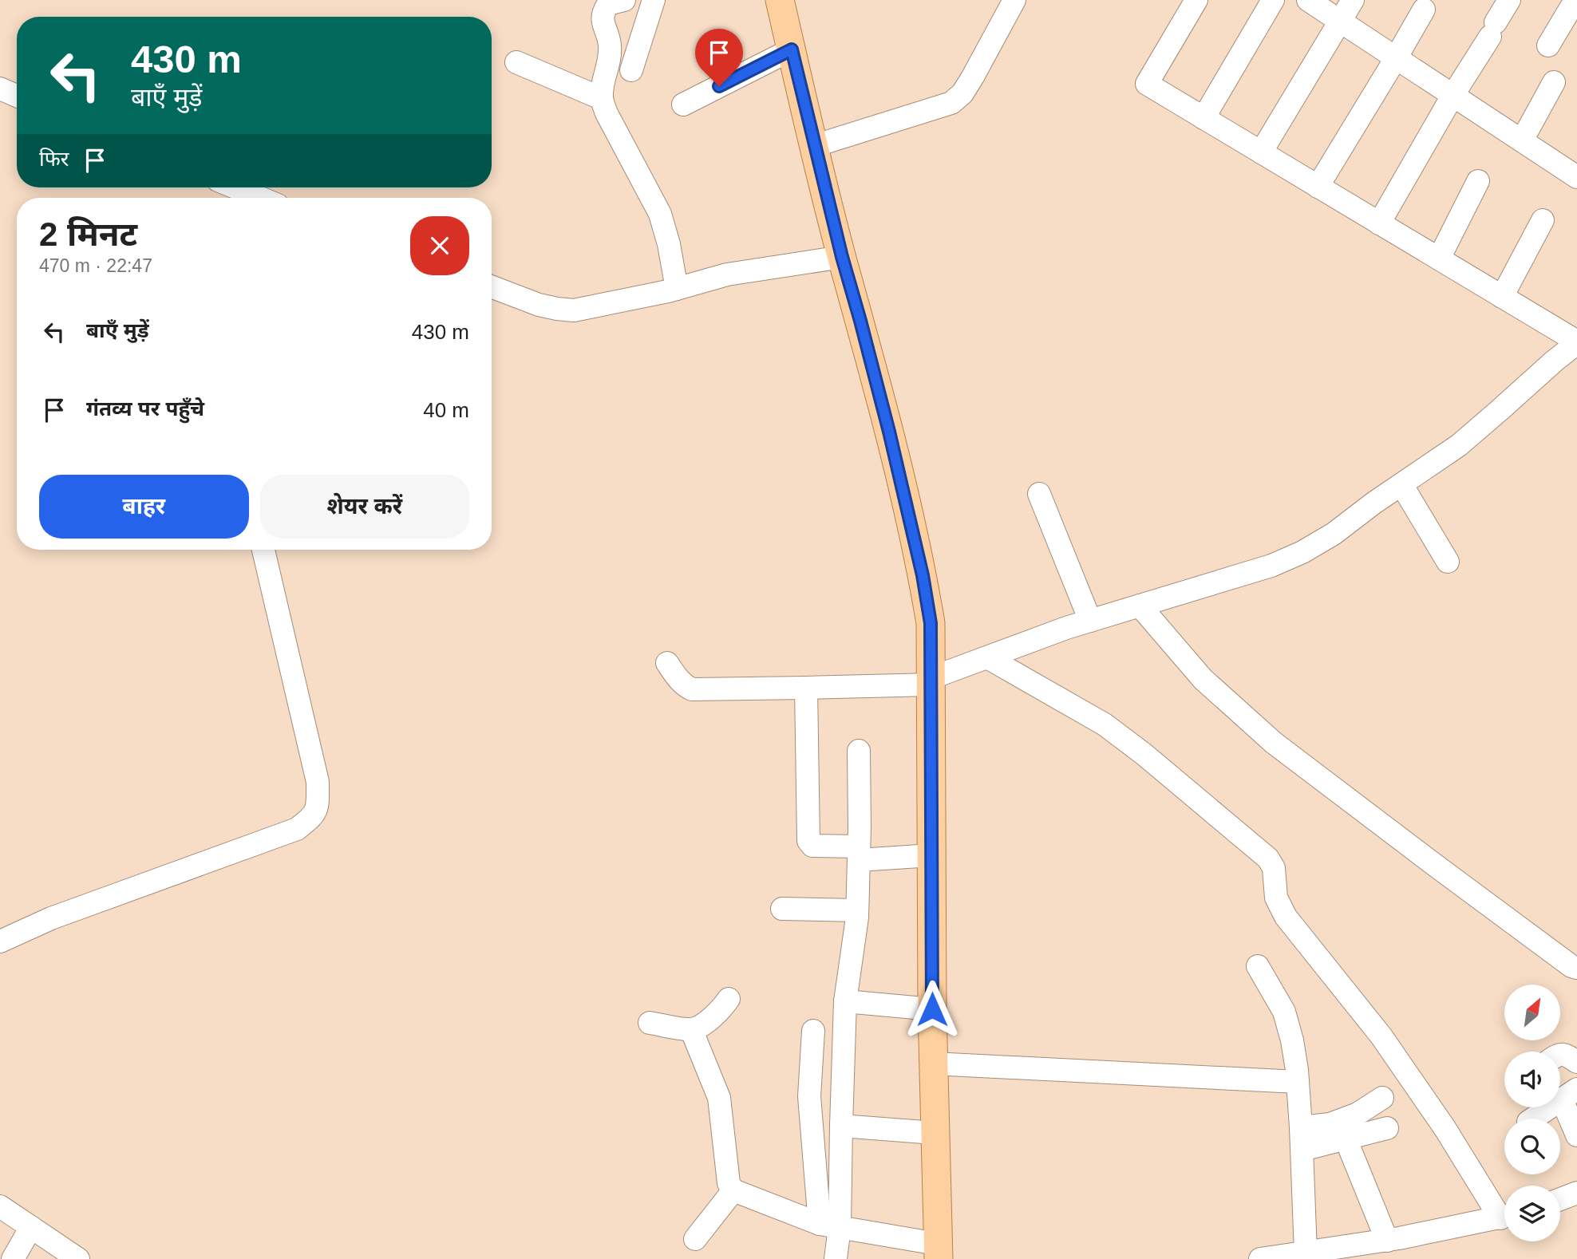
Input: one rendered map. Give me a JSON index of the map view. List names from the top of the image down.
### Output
{
  "north": "top right",
  "page": {
    "turn": ["430 m", "बाएँ मुड़ें"],
    "then": "फिर",
    "heading": ["2 मिनट", "470 m · 22:47"],
    "list": [
      {
        "name": "बाएँ मुड़ें",
        "value": "430 m"
      },
      {
        "name": "गंतव्य पर पहुँचे",
        "value": "40 m"
      }
    ],
    "buttons": ["बाहर", "शेयर करें"]
  }
}
